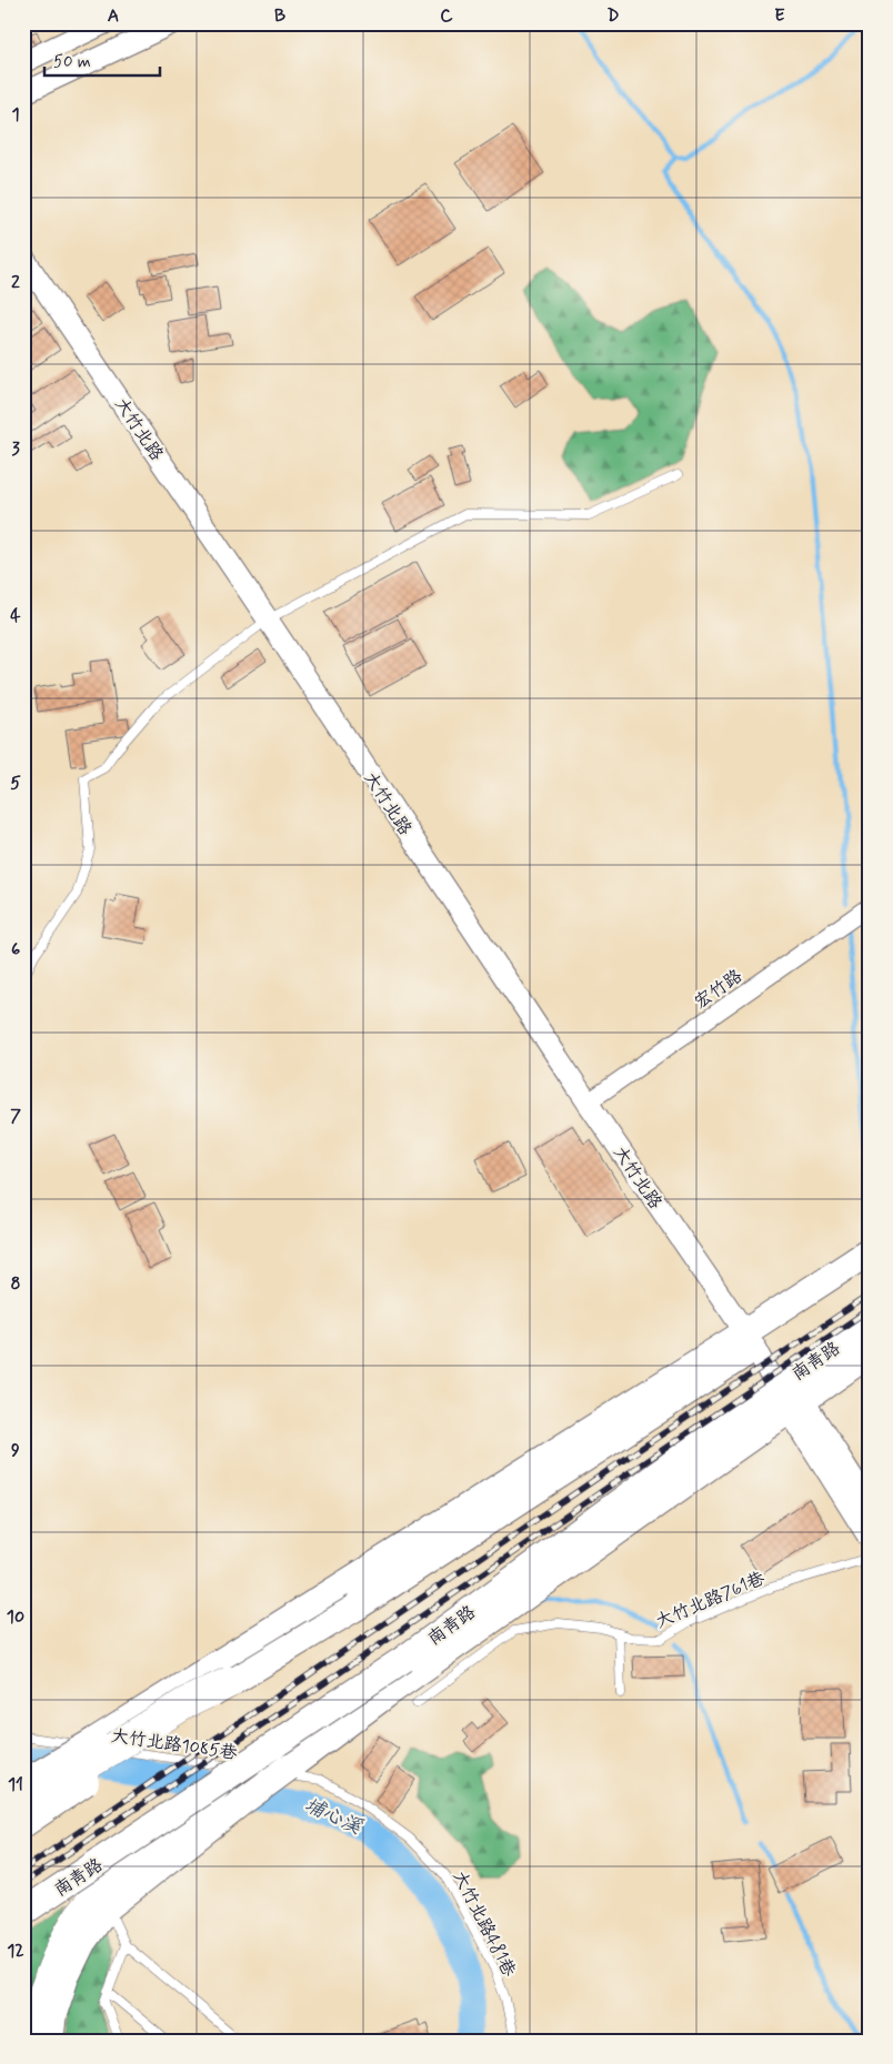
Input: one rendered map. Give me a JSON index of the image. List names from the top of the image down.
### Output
{
  "streets": {
    "main road": ["南青路"],
    "street": ["大竹北路", "宏竹路"],
    "lane": ["大竹北路761巷", "大竹北路1085巷", "大竹北路481巷"]
  },
  "crossings": [
    ["大竹北路", "宏竹路"],
    ["大竹北路", "南青路"]
  ],
  "water": ["埔心溪"],
  "scale_bar": "50 m",
  "grid": {
    "columns": [
      "A",
      "B",
      "C",
      "D",
      "E"
    ],
    "rows": [
      "1",
      "2",
      "3",
      "4",
      "5",
      "6",
      "7",
      "8",
      "9",
      "10",
      "11",
      "12"
    ]
  }
}
